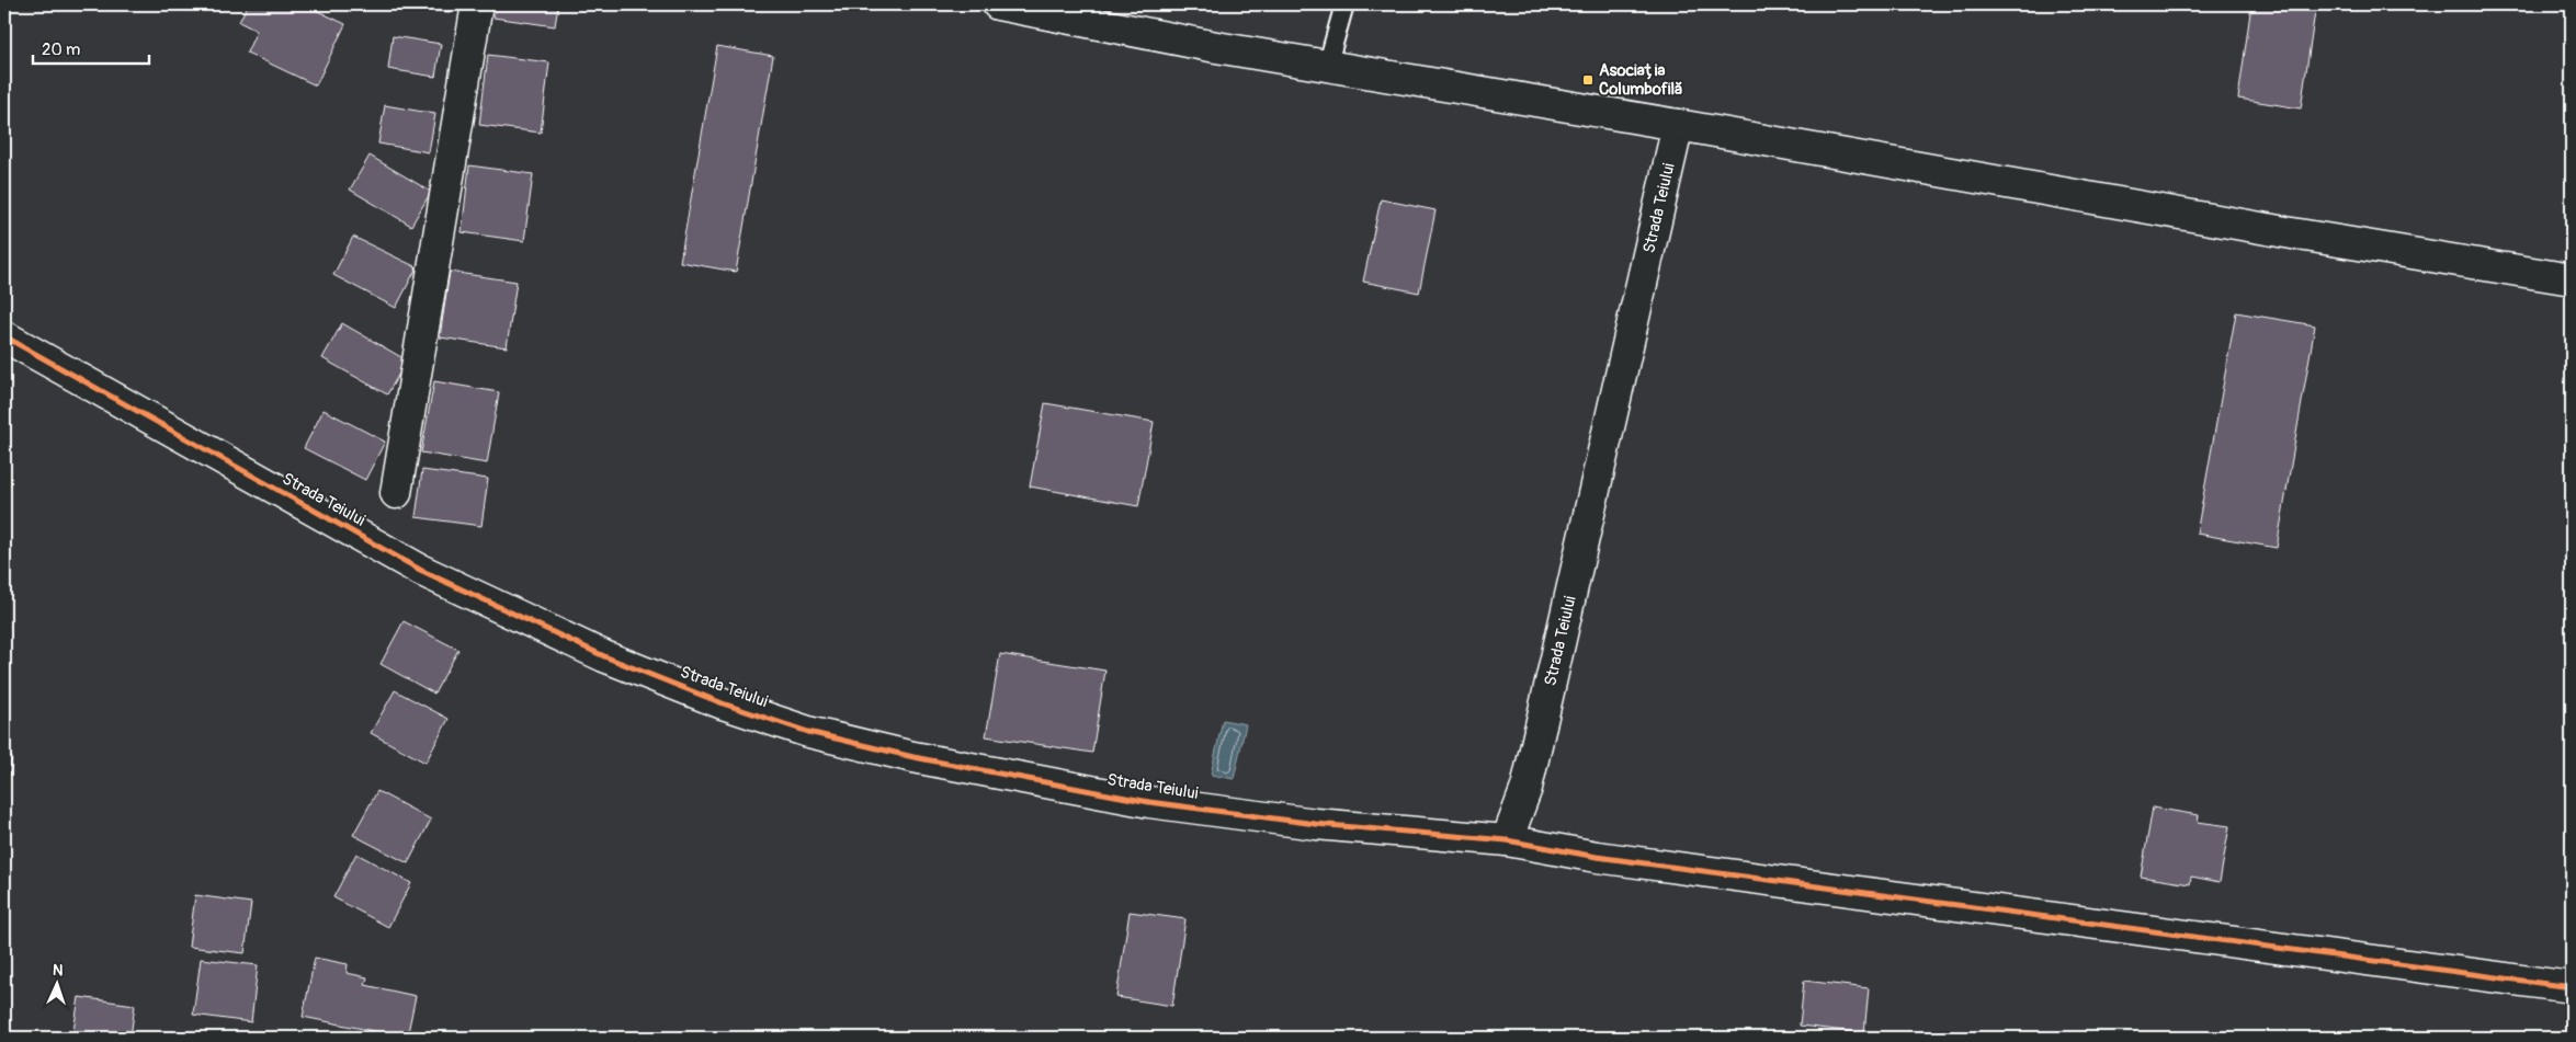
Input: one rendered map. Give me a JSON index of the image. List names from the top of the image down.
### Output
{
  "streets": {
    "street": ["Strada Teiului"]
  },
  "places": {
    "transit": ["Asociația Columbofilă"]
  },
  "scale_bar": "20 m",
  "north": "top"
}
